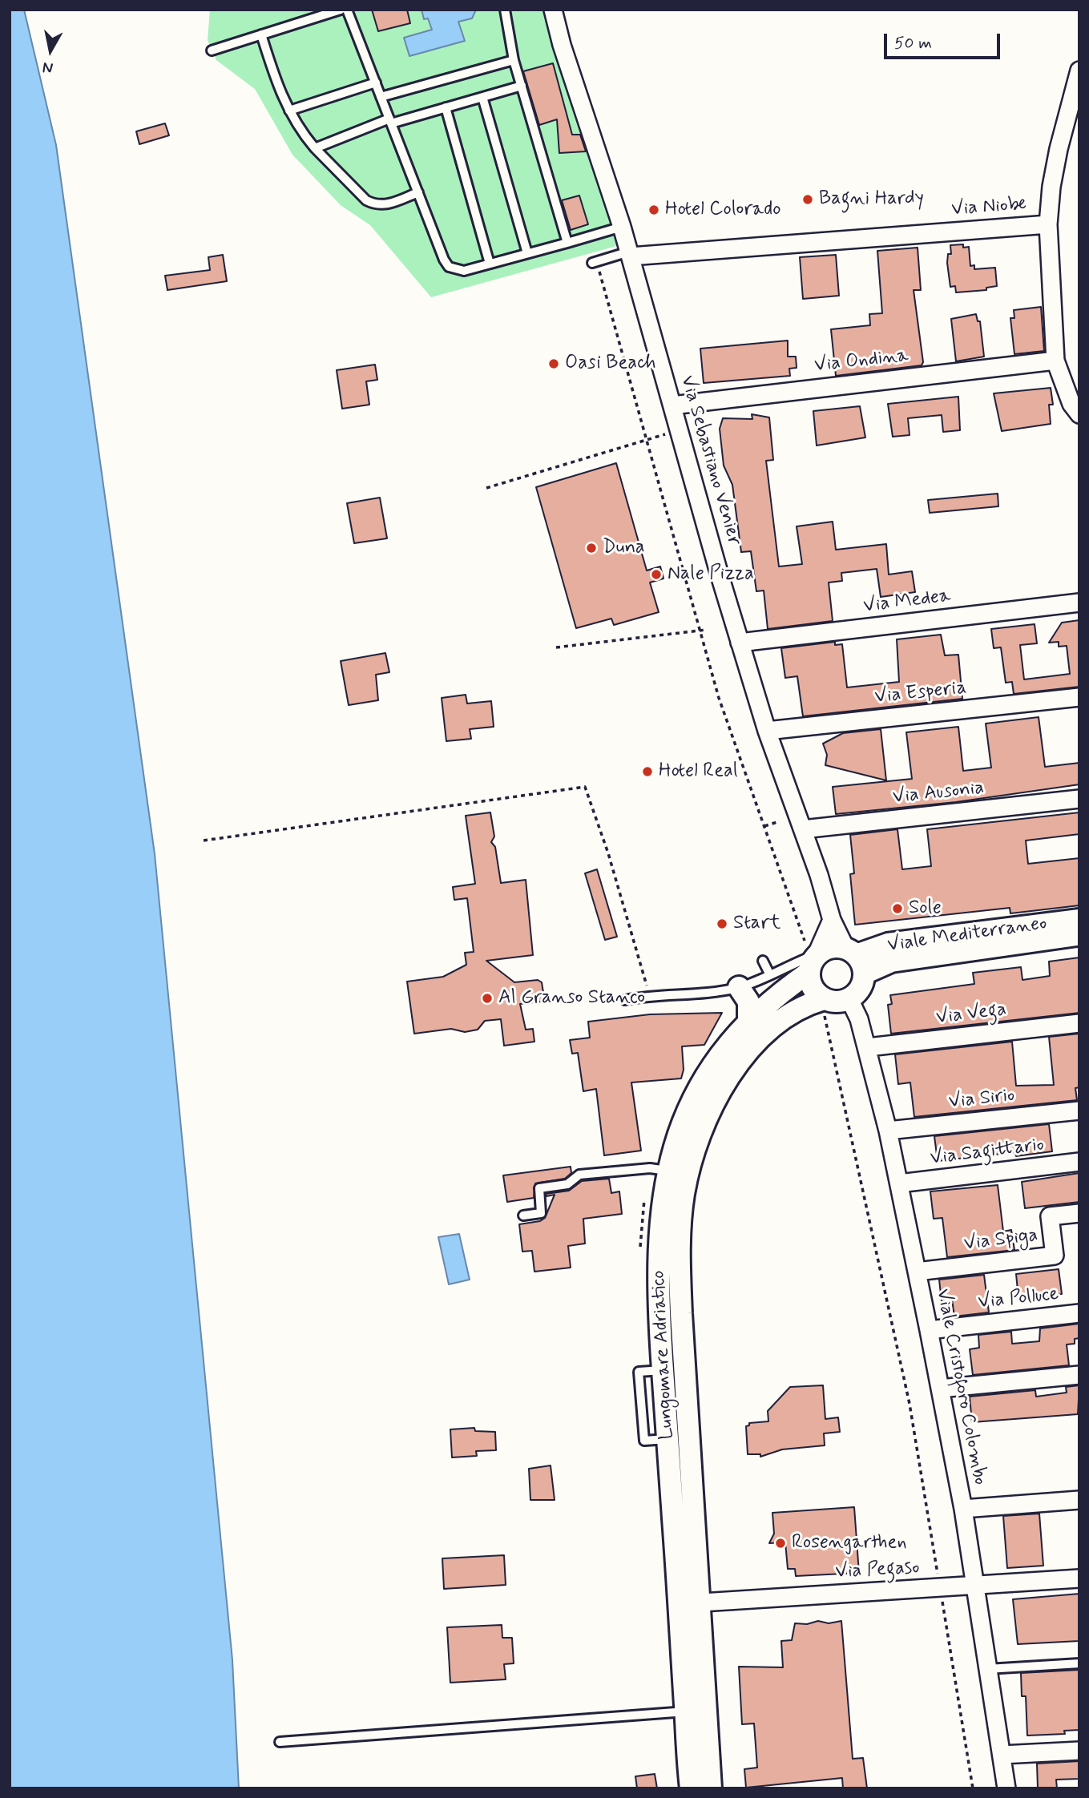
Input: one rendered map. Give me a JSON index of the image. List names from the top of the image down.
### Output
{
  "streets": {
    "street": [
      "Via Niobe",
      "Via Ondina",
      "Via Sebastiano Venier",
      "Via Medea",
      "Via Esperia",
      "Via Ausonia",
      "Viale Mediterraneo",
      "Via Vega",
      "Via Sirio",
      "Via Sagittario",
      "Via Spiga",
      "Via Polluce",
      "Lungomare Adriatico",
      "Viale Cristoforo Colombo",
      "Via Pegaso"
    ]
  },
  "crossings": [
    ["Via Niobe", "Via Sebastiano Venier"],
    ["Via Ondina", "Via Sebastiano Venier"],
    ["Via Sebastiano Venier", "Via Medea"],
    ["Via Sebastiano Venier", "Via Esperia"],
    ["Via Sebastiano Venier", "Via Ausonia"],
    ["Via Sebastiano Venier", "Viale Mediterraneo"],
    ["Via Sebastiano Venier", "Lungomare Adriatico"],
    ["Via Sebastiano Venier", "Viale Cristoforo Colombo"],
    ["Viale Mediterraneo", "Lungomare Adriatico"],
    ["Viale Mediterraneo", "Viale Cristoforo Colombo"],
    ["Via Vega", "Viale Cristoforo Colombo"],
    ["Via Sirio", "Viale Cristoforo Colombo"],
    ["Via Sagittario", "Viale Cristoforo Colombo"],
    ["Via Spiga", "Viale Cristoforo Colombo"],
    ["Via Polluce", "Viale Cristoforo Colombo"],
    ["Lungomare Adriatico", "Viale Cristoforo Colombo"],
    ["Lungomare Adriatico", "Via Pegaso"],
    ["Viale Cristoforo Colombo", "Via Pegaso"]
  ],
  "places": [
    "Bagni Hardy",
    "Hotel Colorado",
    "Oasi Beach",
    "Duna",
    "Nale Pizza",
    "Hotel Real",
    "Sole",
    "Start",
    "Al Granso Stanco",
    "Rosengarthen"
  ],
  "scale_bar": "50 m",
  "north": "bottom"
}
